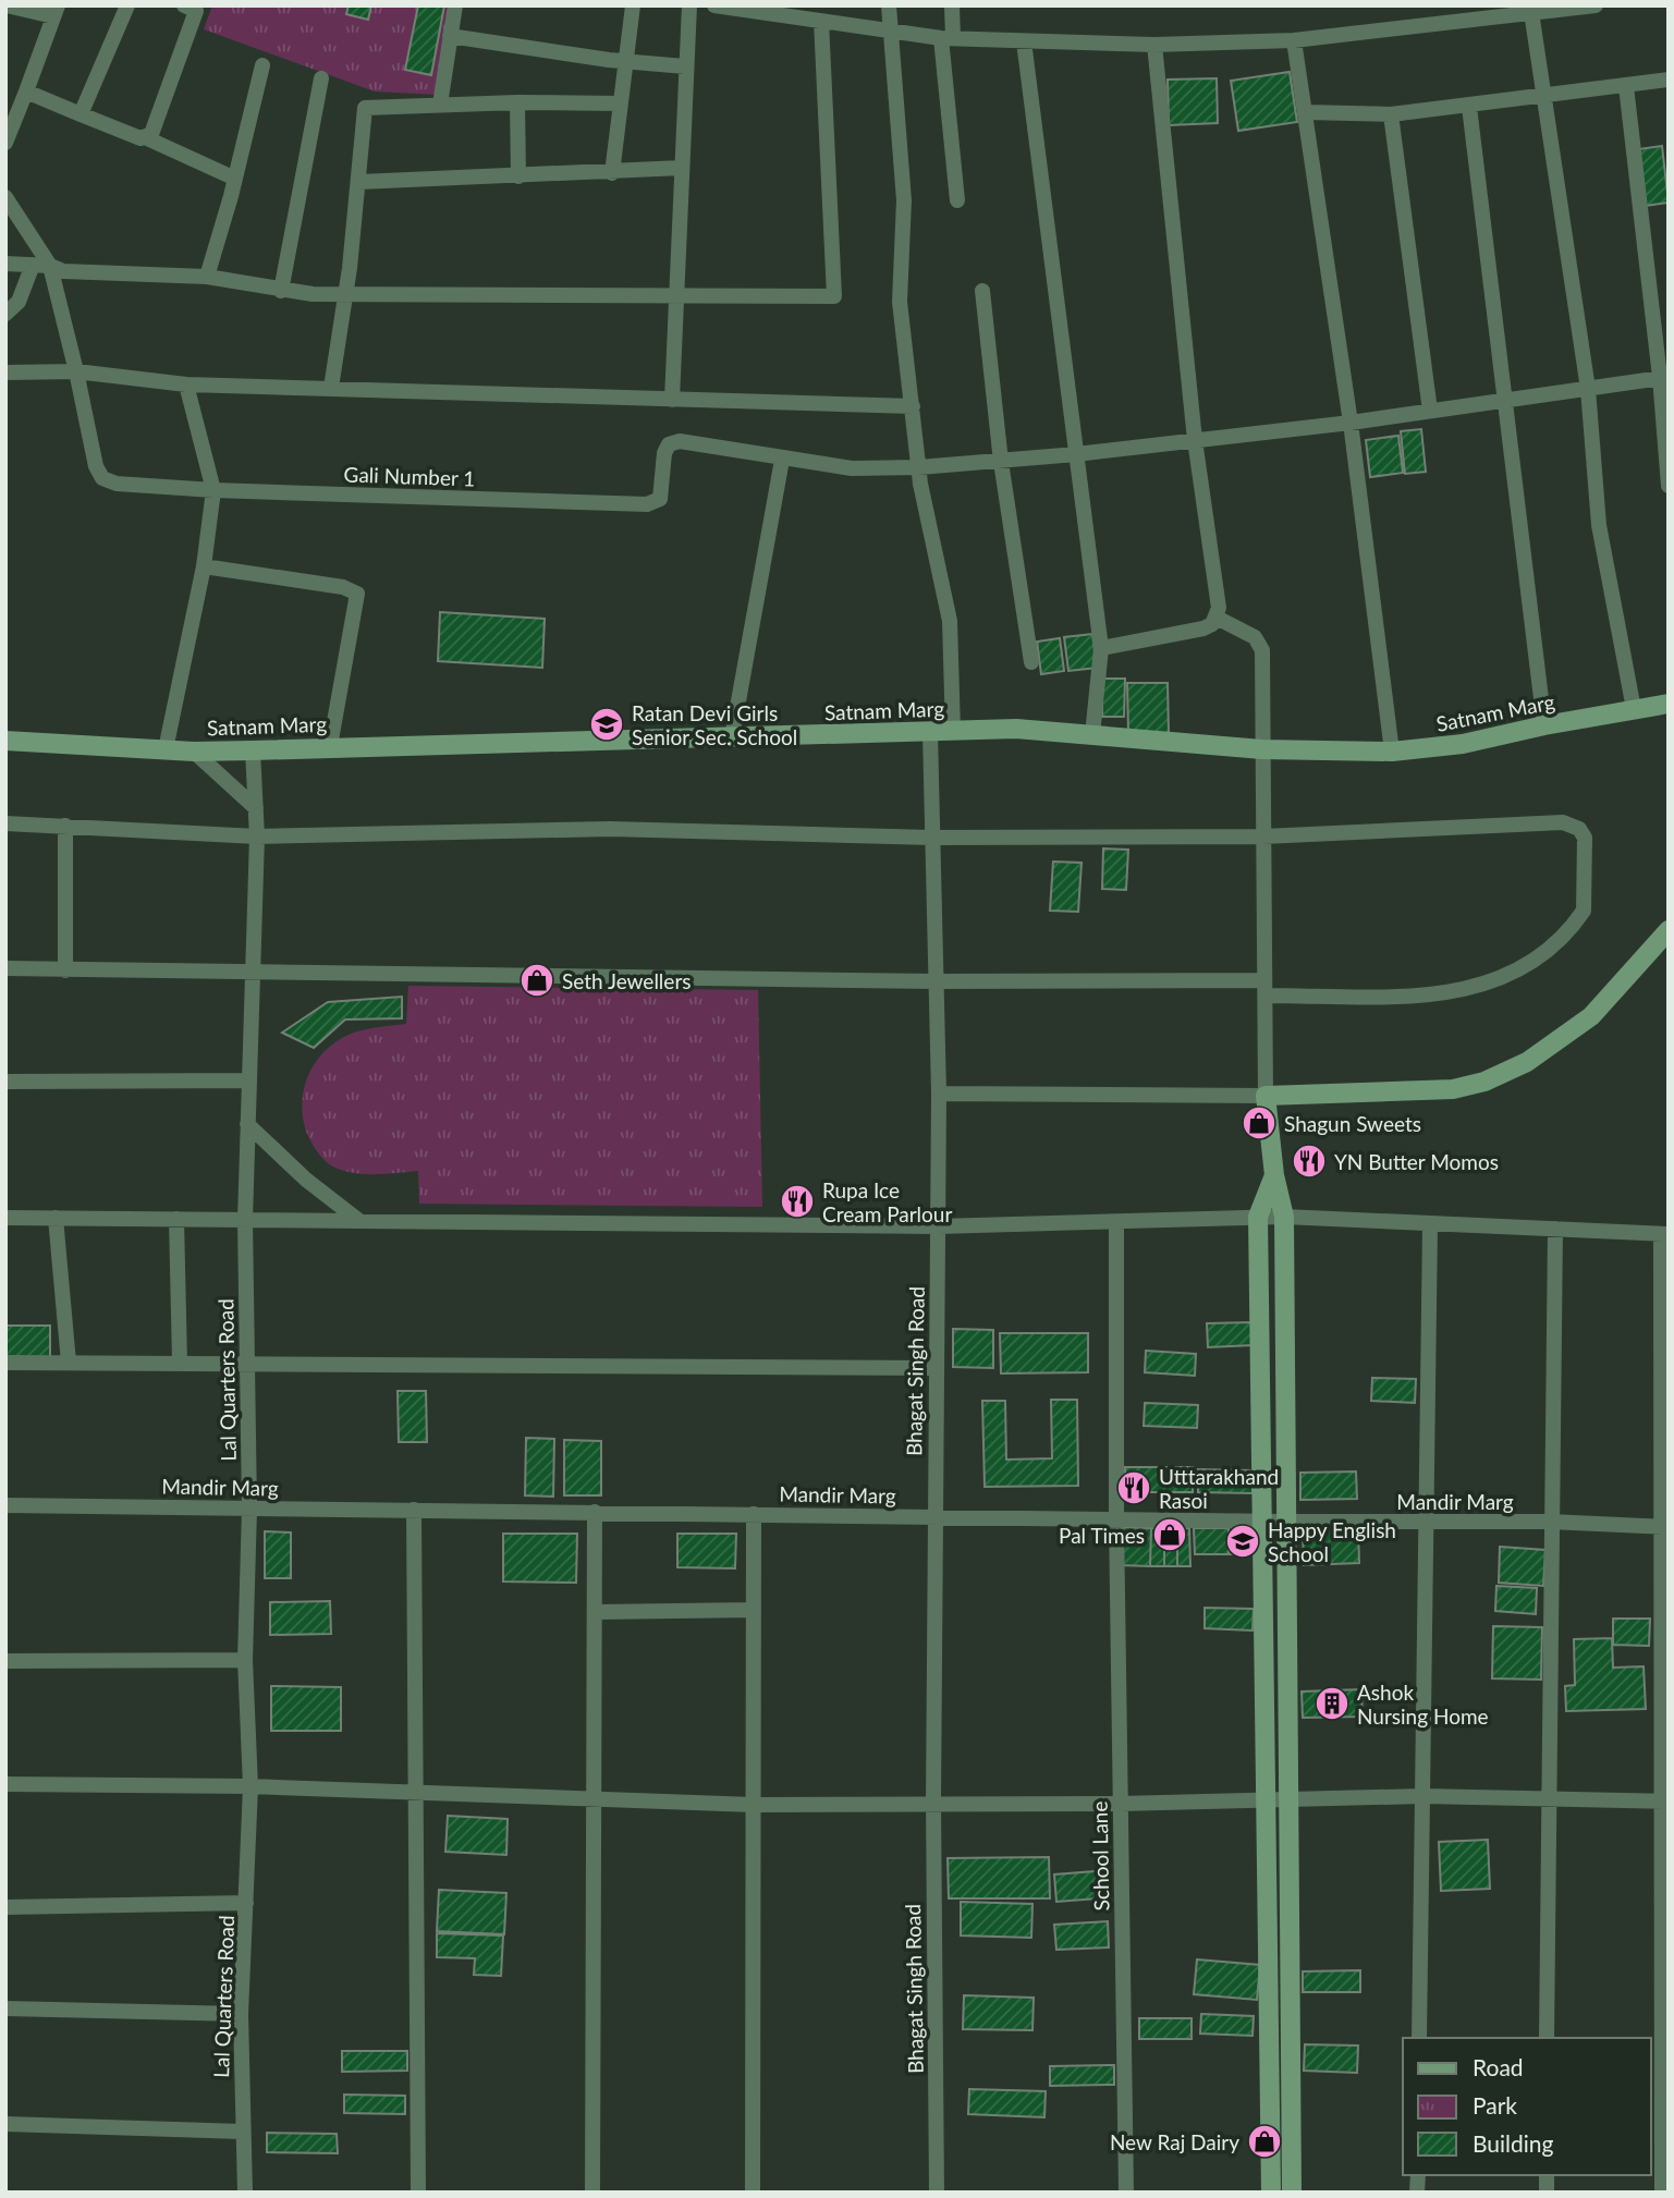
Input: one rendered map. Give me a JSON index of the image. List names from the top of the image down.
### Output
{
  "streets": {
    "street": [
      "Gali Number 1",
      "Satnam Marg",
      "Bhagat Singh Road",
      "Lal Quarters Road",
      "Mandir Marg",
      "School Lane"
    ]
  },
  "crossings": [
    ["Satnam Marg", "Bhagat Singh Road"],
    ["Satnam Marg", "Lal Quarters Road"],
    ["Bhagat Singh Road", "Mandir Marg"],
    ["Lal Quarters Road", "Mandir Marg"],
    ["Mandir Marg", "School Lane"]
  ],
  "places": {
    "school or university": ["Ratan Devi Girls Senior Sec. School", "Happy English School"],
    "shop": [
      "Seth Jewellers",
      "Shagun Sweets",
      "Pal Times",
      "New Raj Dairy"
    ],
    "restaurant": ["YN Butter Momos", "Rupa Ice Cream Parlour", "Utttarakhand Rasoi"],
    "building": ["Ashok Nursing Home"]
  },
  "legend": ["Road", "Park", "Building"]
}
